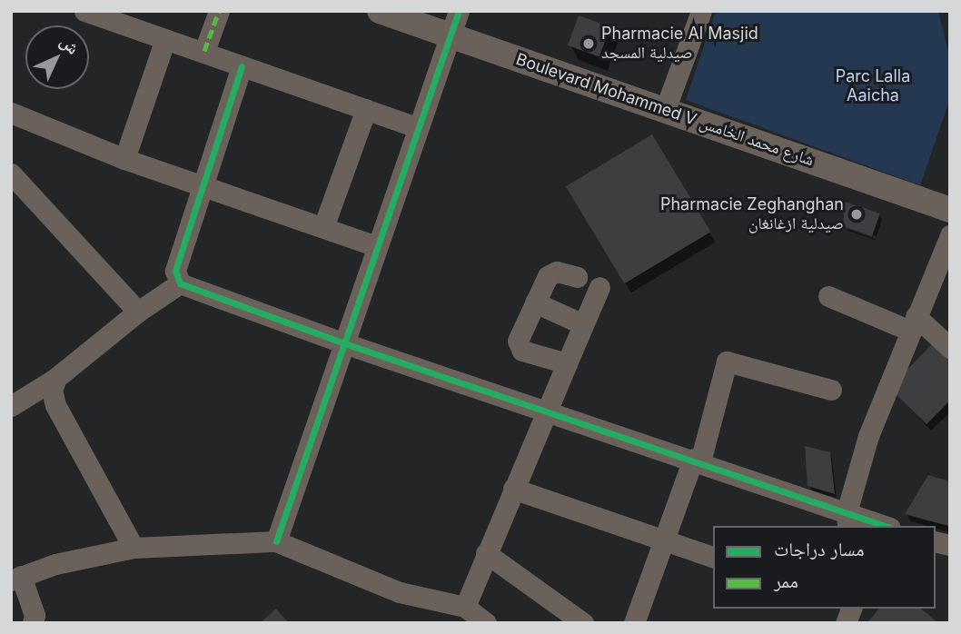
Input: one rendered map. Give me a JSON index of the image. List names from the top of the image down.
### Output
{
  "streets": {
    "main road": ["Boulevard Mohammed V شارع محمد الخامس"]
  },
  "parks": ["Parc Lalla Aaicha"],
  "places": ["Pharmacie Al Masjid صيدلية المسجد", "Pharmacie Zeghanghan صيدلية ازغانغان"],
  "legend": ["مسار دراجات", "ممر"],
  "north": "top right"
}
